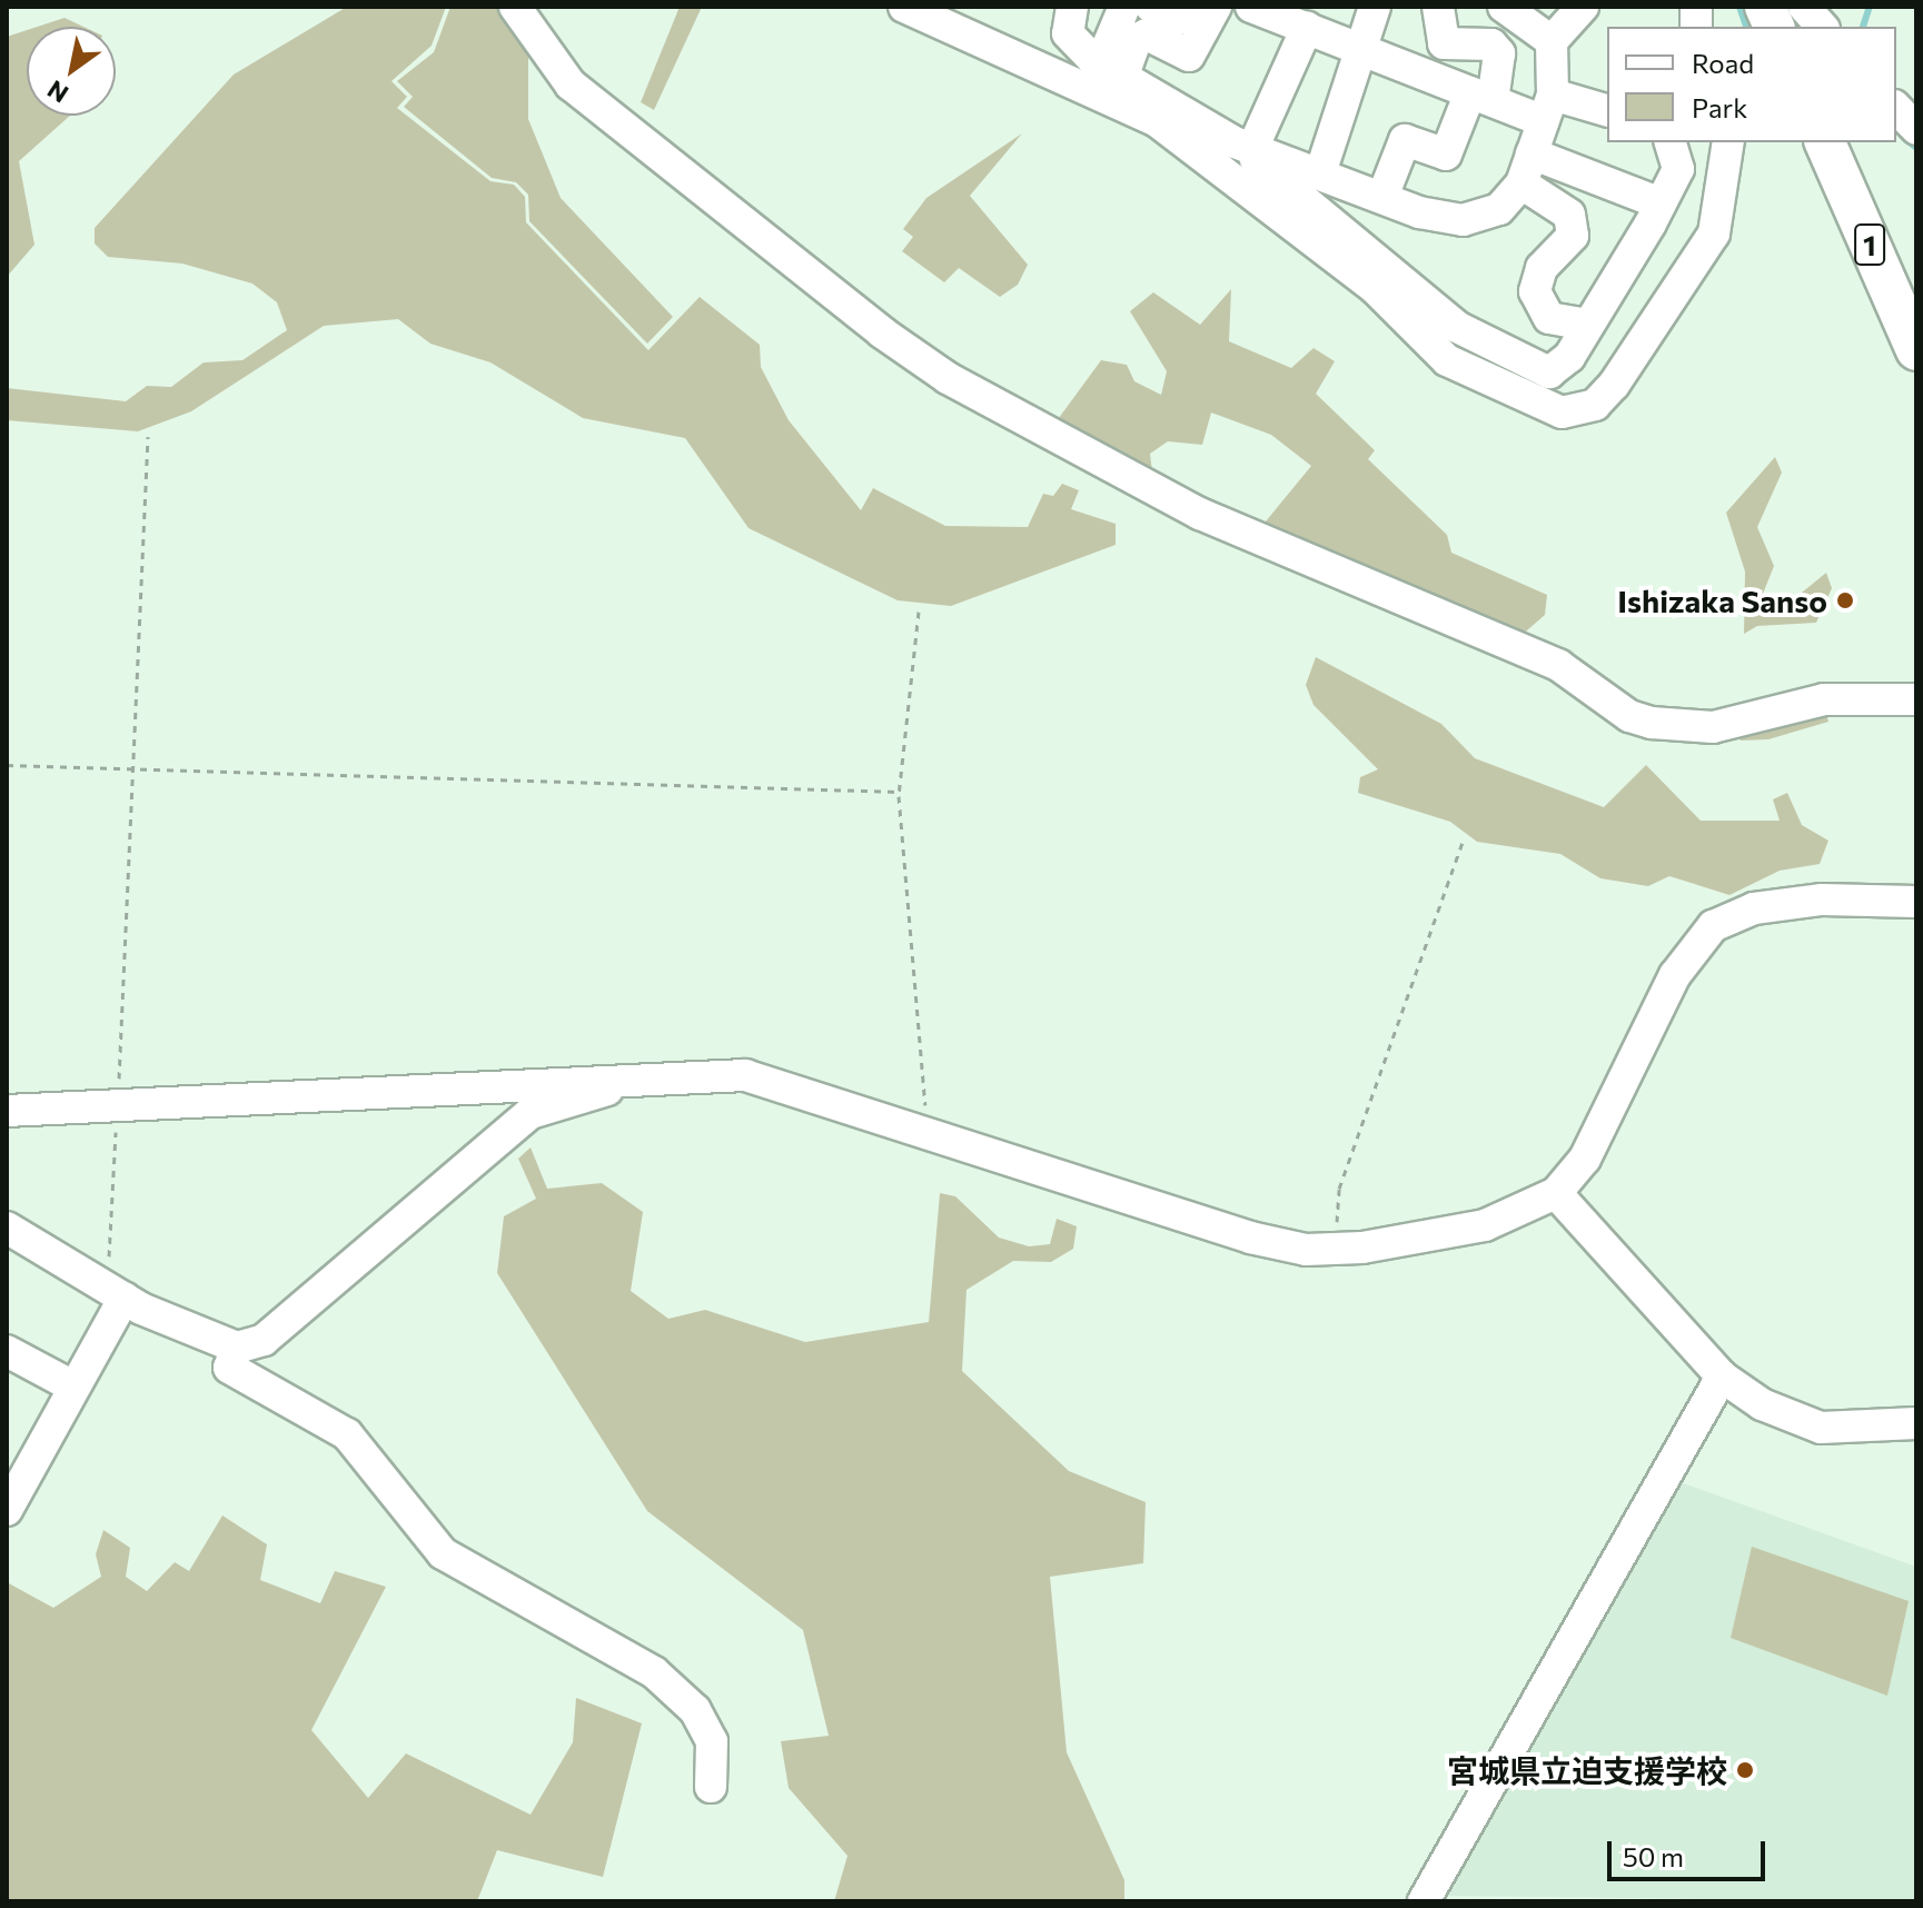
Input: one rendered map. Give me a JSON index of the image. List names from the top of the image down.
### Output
{
  "streets": {
    "main road": ["1"]
  },
  "places": ["Ishizaka Sanso", "宮城県立迫支援学校"],
  "legend": ["Road", "Park"],
  "scale_bar": "50 m",
  "north": "bottom left"
}
